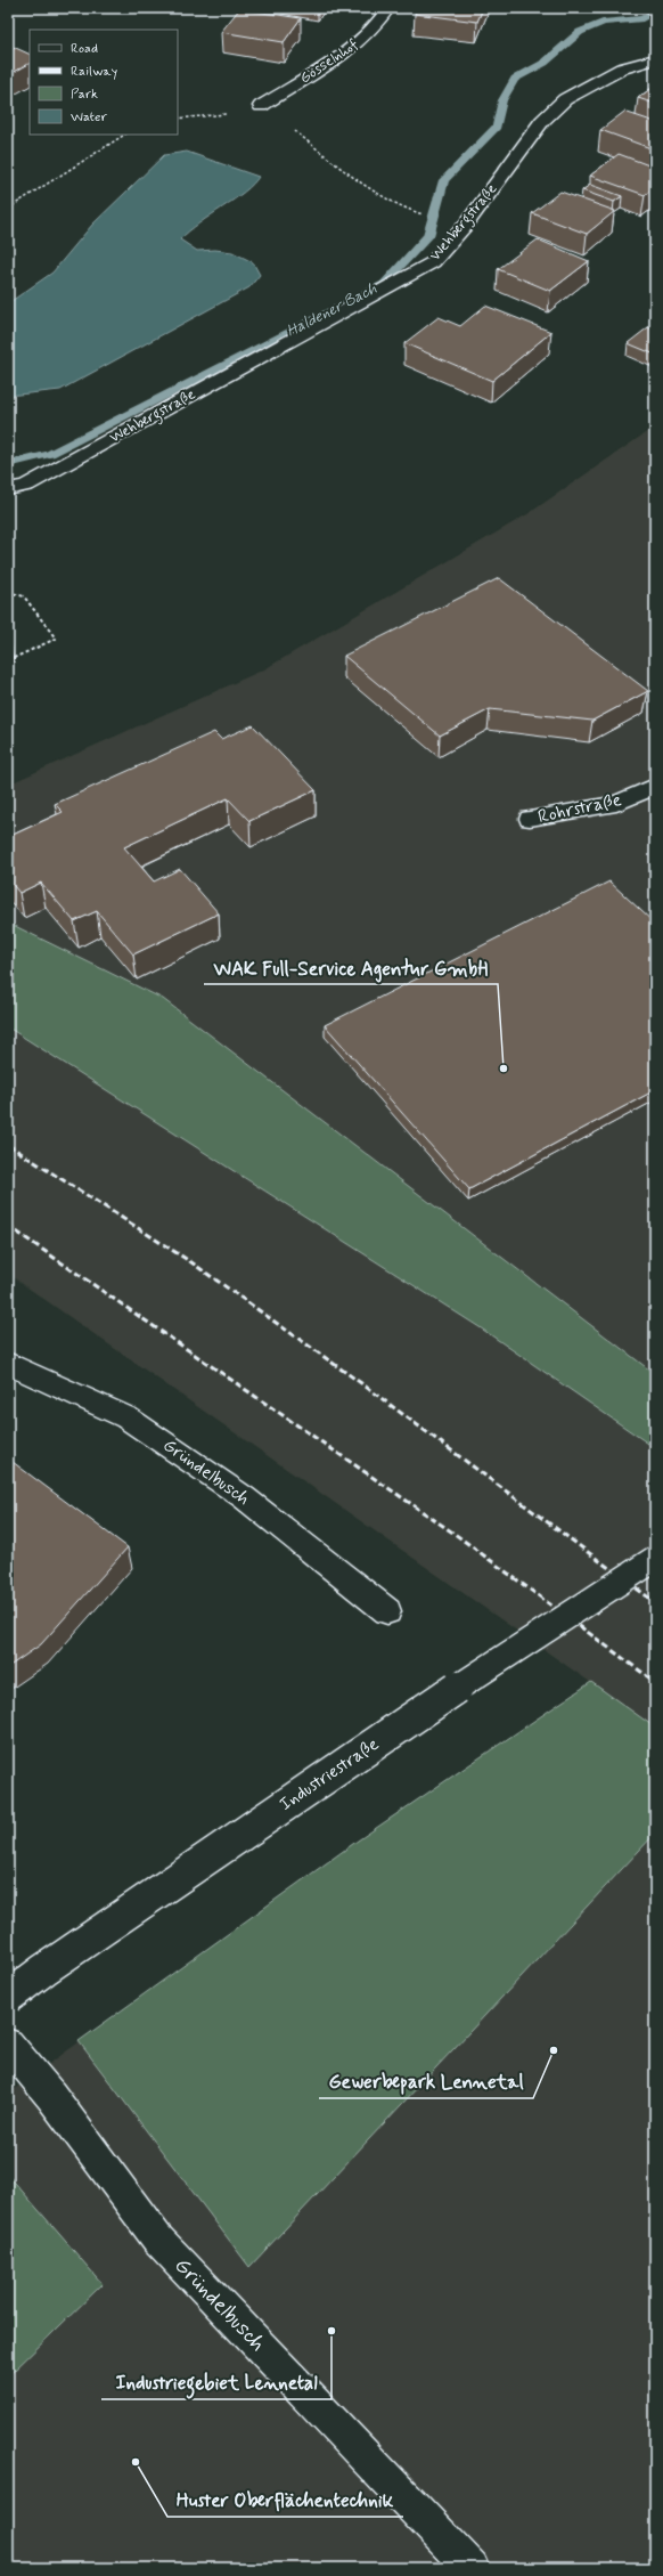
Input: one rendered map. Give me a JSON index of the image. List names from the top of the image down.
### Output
{
  "streets": {
    "street": [
      "Gösselnhof",
      "Wehbergstraße",
      "Rohrstraße",
      "Gründelbusch",
      "Industriestraße"
    ]
  },
  "water": ["Haldener Bach"],
  "places": [
    "WAK Full-Service Agentur GmbH",
    "Gewerbepark Lennetal",
    "Industriegebiet Lennetal",
    "Huster Oberflächentechnik"
  ],
  "legend": [
    "Road",
    "Railway",
    "Park",
    "Water"
  ]
}
